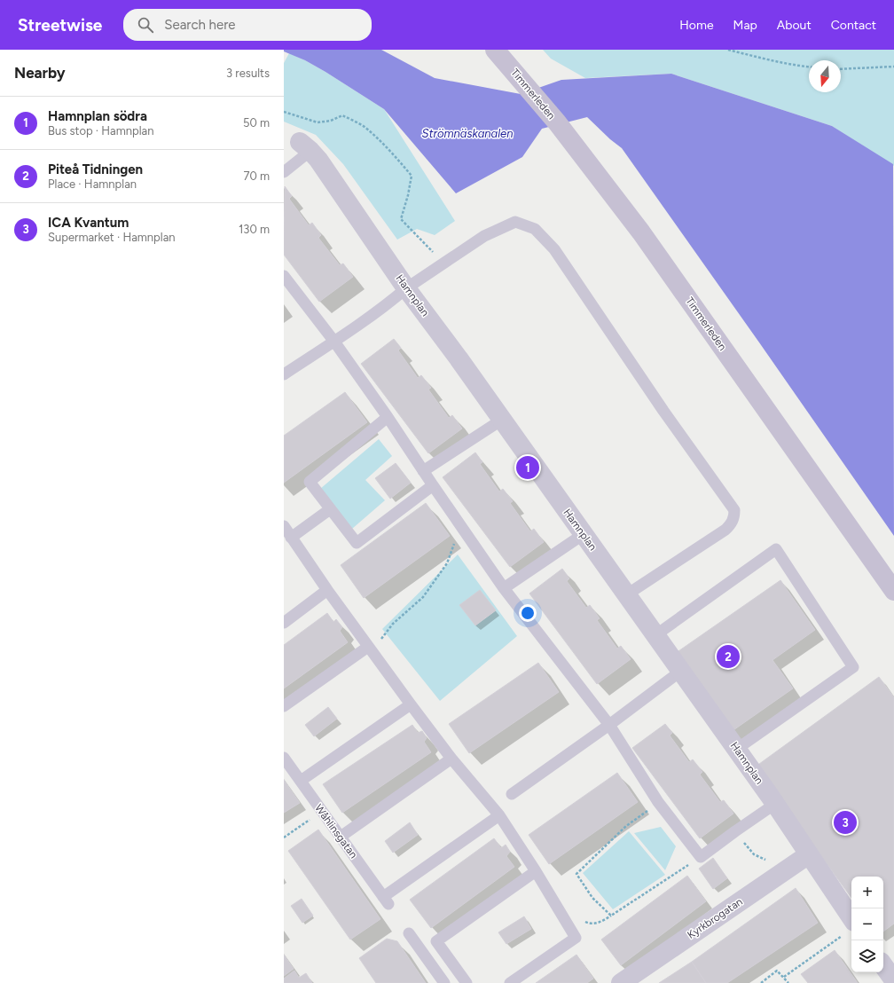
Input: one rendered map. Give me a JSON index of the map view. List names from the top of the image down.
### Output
{
  "streets": {
    "main road": ["Timmerleden"],
    "street": ["Hamnplan", "Kyrkbrogatan"],
    "lane": ["Wåhlinsgatan"]
  },
  "crossings": [
    ["Hamnplan", "Kyrkbrogatan"]
  ],
  "water": ["Strömnäskanalen"],
  "north": "bottom",
  "page": {
    "header": "Streetwise",
    "search": "Search here",
    "nav": [
      "Home",
      "Map",
      "About",
      "Contact"
    ],
    "heading": ["Nearby", "3 results"],
    "list": [
      {
        "mark": "1",
        "name": "Hamnplan södra",
        "note": "Bus stop · Hamnplan",
        "value": "50 m"
      },
      {
        "mark": "2",
        "name": "Piteå Tidningen",
        "note": "Place · Hamnplan",
        "value": "70 m"
      },
      {
        "mark": "3",
        "name": "ICA Kvantum",
        "note": "Supermarket · Hamnplan",
        "value": "130 m"
      }
    ],
    "pins": ["1", "2", "3"],
    "map_buttons": ["+", "−"]
  }
}
